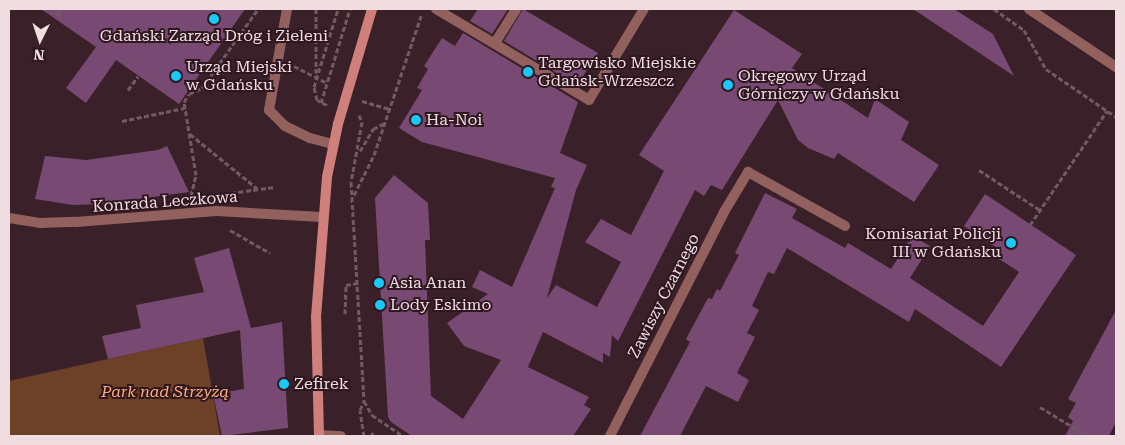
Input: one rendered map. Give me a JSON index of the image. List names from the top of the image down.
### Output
{
  "streets": {
    "street": ["Konrada Leczkowa", "Zawiszy Czarnego"]
  },
  "parks": ["Park nad Strzyżą"],
  "places": [
    "Gdański Zarząd Dróg i Zieleni",
    "Targowisko Miejskie Gdańsk-Wrzeszcz",
    "Urząd Miejski w Gdańsku",
    "Okręgowy Urząd Górniczy w Gdańsku",
    "Ha-Noi",
    "Komisariat Policji III w Gdańsku",
    "Asia Anan",
    "Lody Eskimo",
    "Zefirek"
  ],
  "north": "bottom"
}
